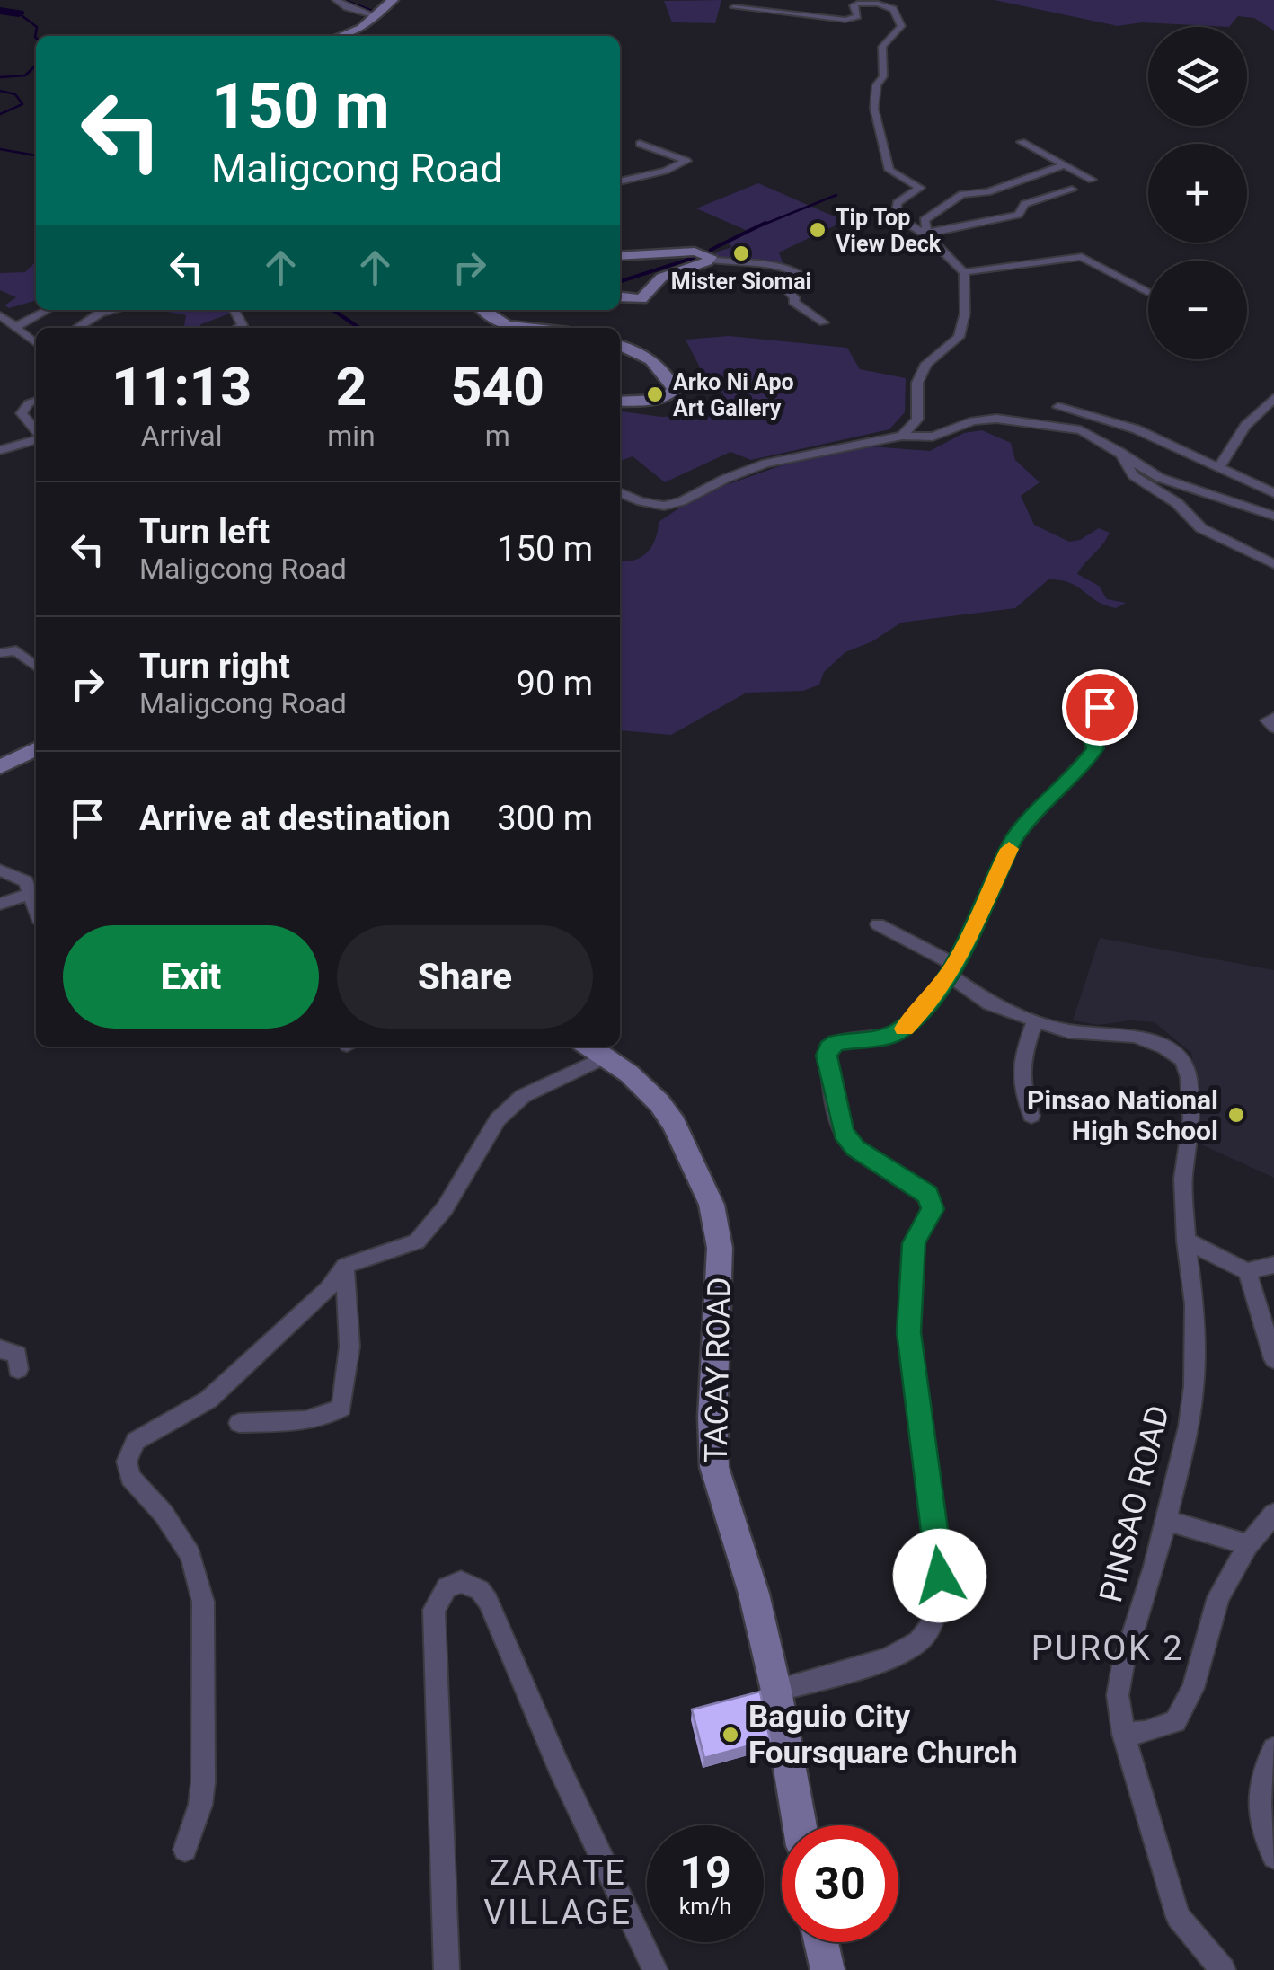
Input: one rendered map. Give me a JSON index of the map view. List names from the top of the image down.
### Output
{
  "streets": {
    "main road": ["TACAY ROAD"],
    "street": ["PINSAO ROAD"]
  },
  "districts": ["PUROK 2", "ZARATE VILLAGE"],
  "places": [
    "Tip Top View Deck",
    "Mister Siomai",
    "Arko Ni Apo Art Gallery",
    "Pinsao National High School",
    "Baguio City Foursquare Church"
  ],
  "page": {
    "map_buttons": ["+", "−"],
    "turn": ["150 m", "Maligcong Road"],
    "eta": [
      "11:13",
      "Arrival",
      "2",
      "min",
      "540",
      "m"
    ],
    "list": [
      {
        "name": "Turn left",
        "note": "Maligcong Road",
        "value": "150 m"
      },
      {
        "name": "Turn right",
        "note": "Maligcong Road",
        "value": "90 m"
      },
      {
        "name": "Arrive at destination",
        "value": "300 m"
      }
    ],
    "buttons": ["Exit", "Share"],
    "speed": "19 km/h",
    "limit": "30"
  }
}
